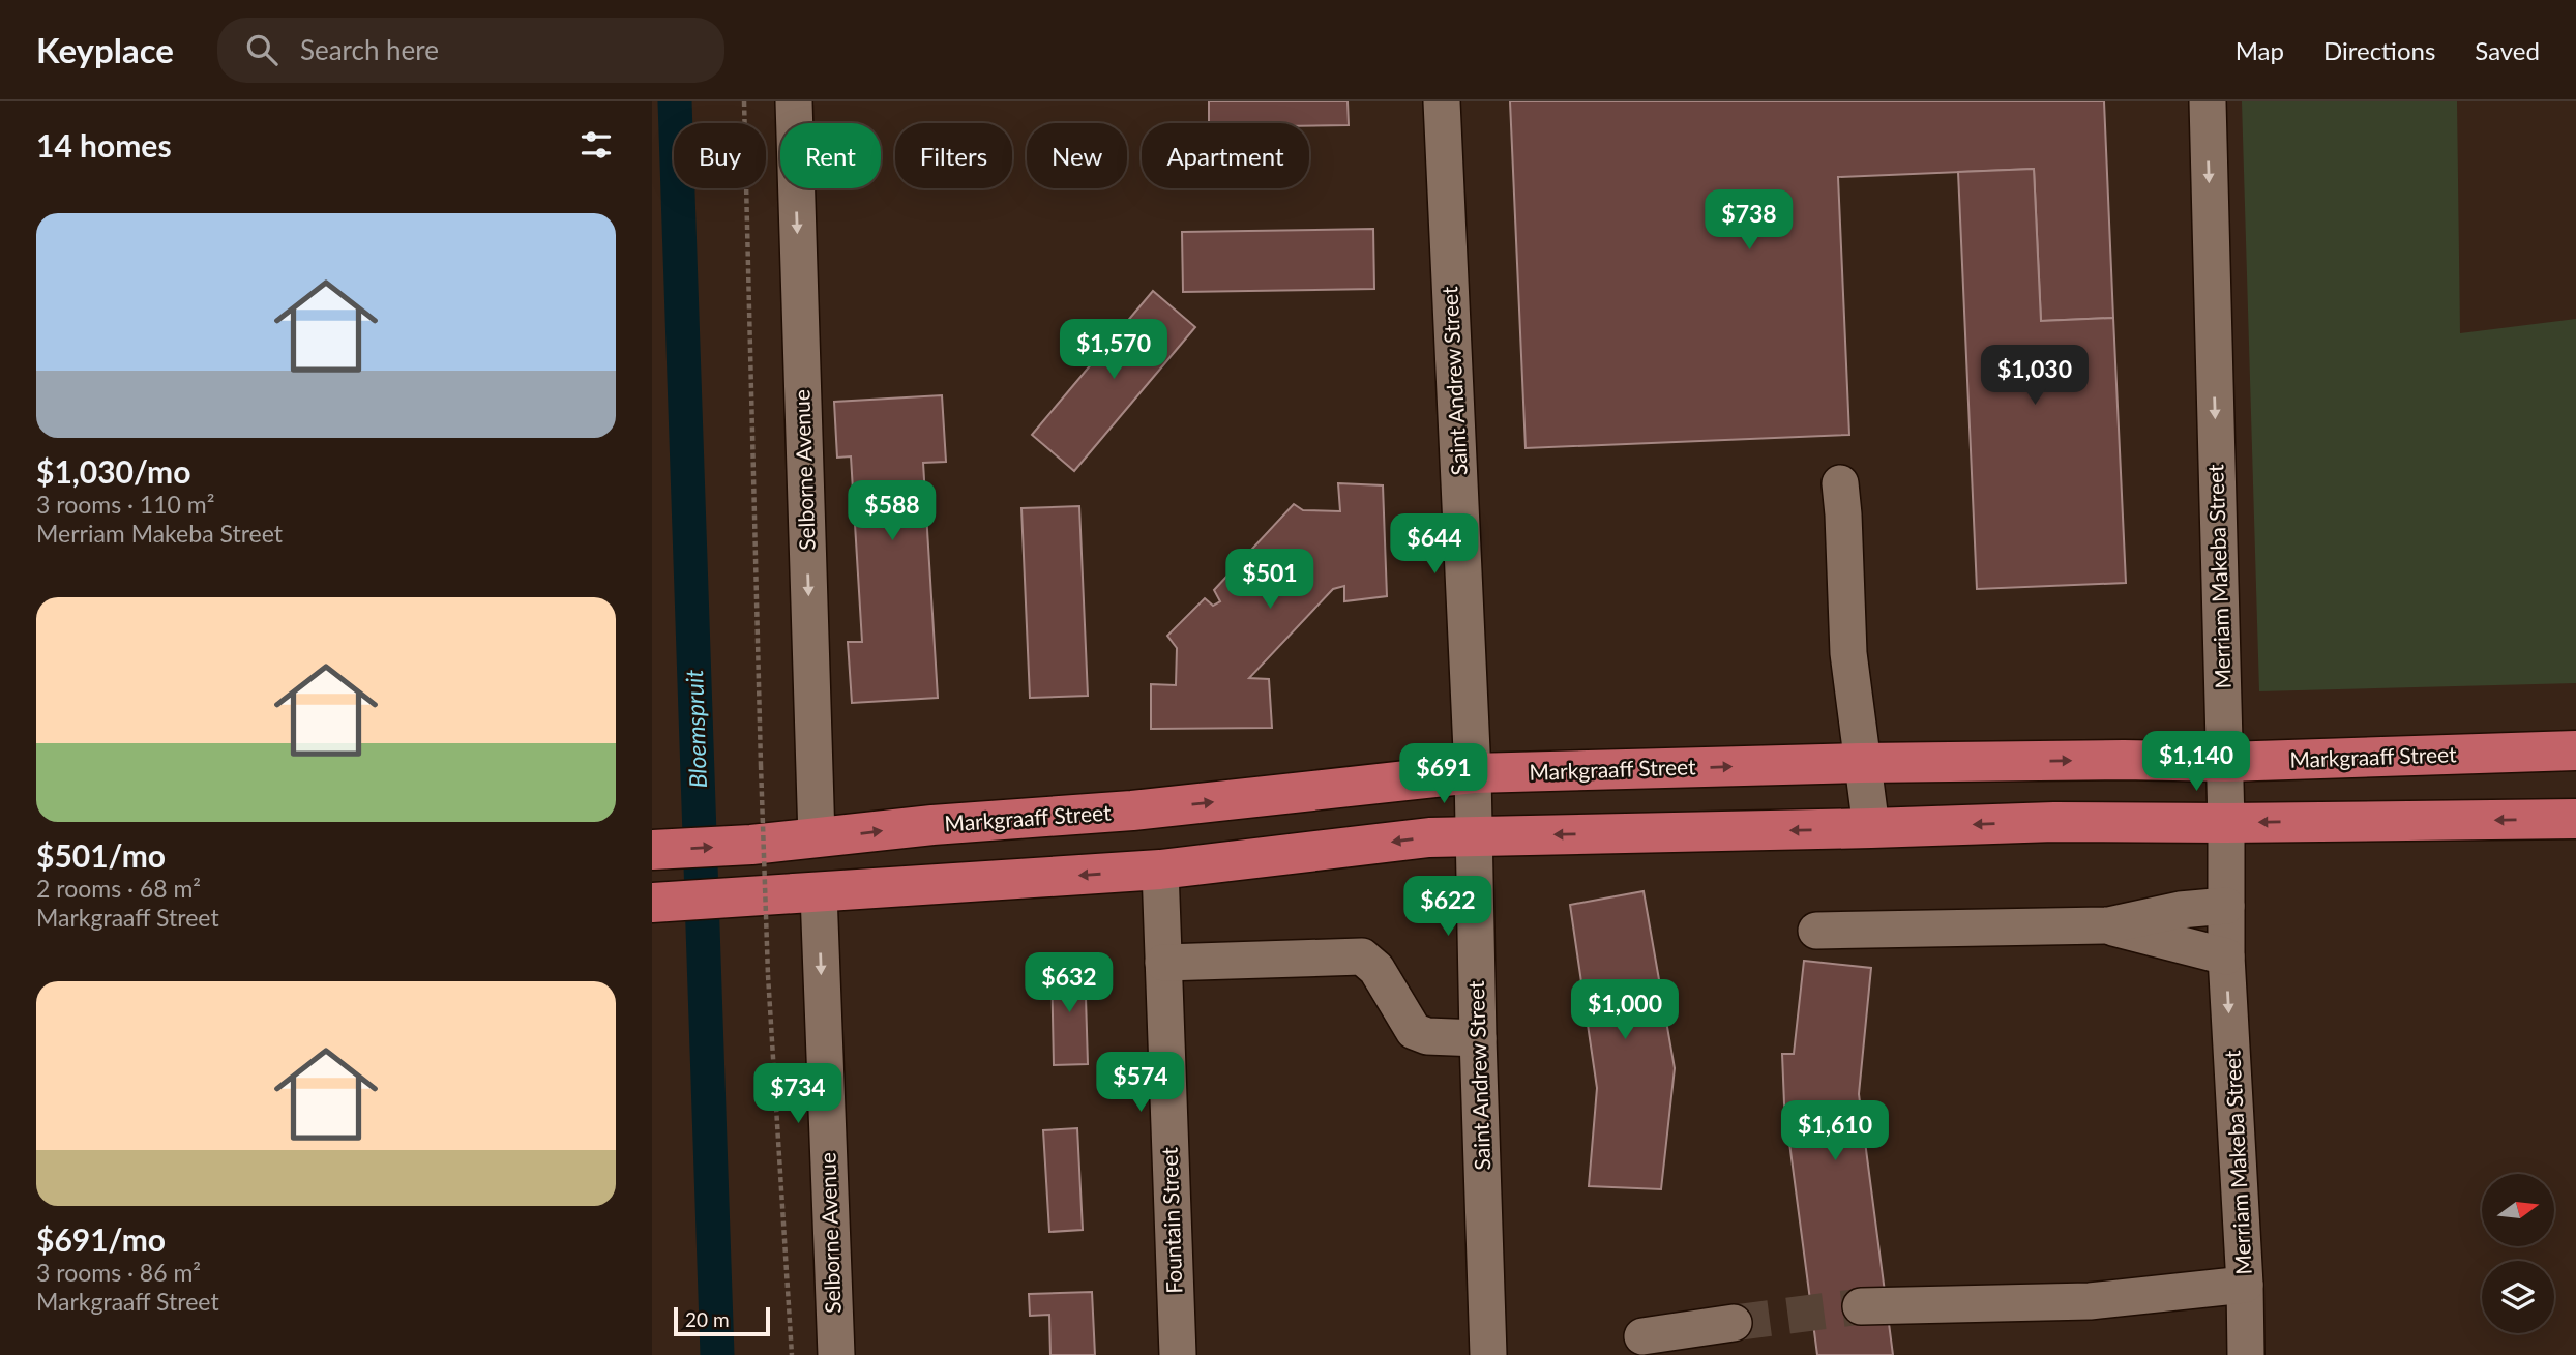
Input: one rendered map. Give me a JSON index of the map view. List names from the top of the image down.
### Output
{
  "streets": {
    "main road": ["Markgraaff Street"],
    "street": [
      "Saint Andrew Street",
      "Selborne Avenue",
      "Merriam Makeba Street",
      "Fountain Street"
    ]
  },
  "crossings": [
    ["Saint Andrew Street", "Markgraaff Street"],
    ["Selborne Avenue", "Markgraaff Street"],
    ["Merriam Makeba Street", "Markgraaff Street"]
  ],
  "one_way": ["Selborne Avenue", "Merriam Makeba Street"],
  "water": ["Bloemspruit"],
  "scale_bar": "20 m",
  "north": "right",
  "page": {
    "header": "Keyplace",
    "search": "Search here",
    "nav": ["Map", "Directions", "Saved"],
    "heading": "14 homes",
    "chip": [
      "Buy",
      "Rent",
      "Filters",
      "New",
      "Apartment"
    ],
    "list": [
      {
        "name": "$1,030/mo",
        "note": "3 rooms · 110 m² · Merriam Makeba Street"
      },
      {
        "name": "$501/mo",
        "note": "2 rooms · 68 m² · Markgraaff Street"
      },
      {
        "name": "$691/mo",
        "note": "3 rooms · 86 m² · Markgraaff Street"
      }
    ],
    "price": [
      "$738",
      "$1,570",
      "$1,030",
      "$588",
      "$644",
      "$501",
      "$1,140",
      "$691",
      "$622",
      "$632",
      "$1,000",
      "$574",
      "$734",
      "$1,610"
    ],
    "scale": "20 m"
  }
}
